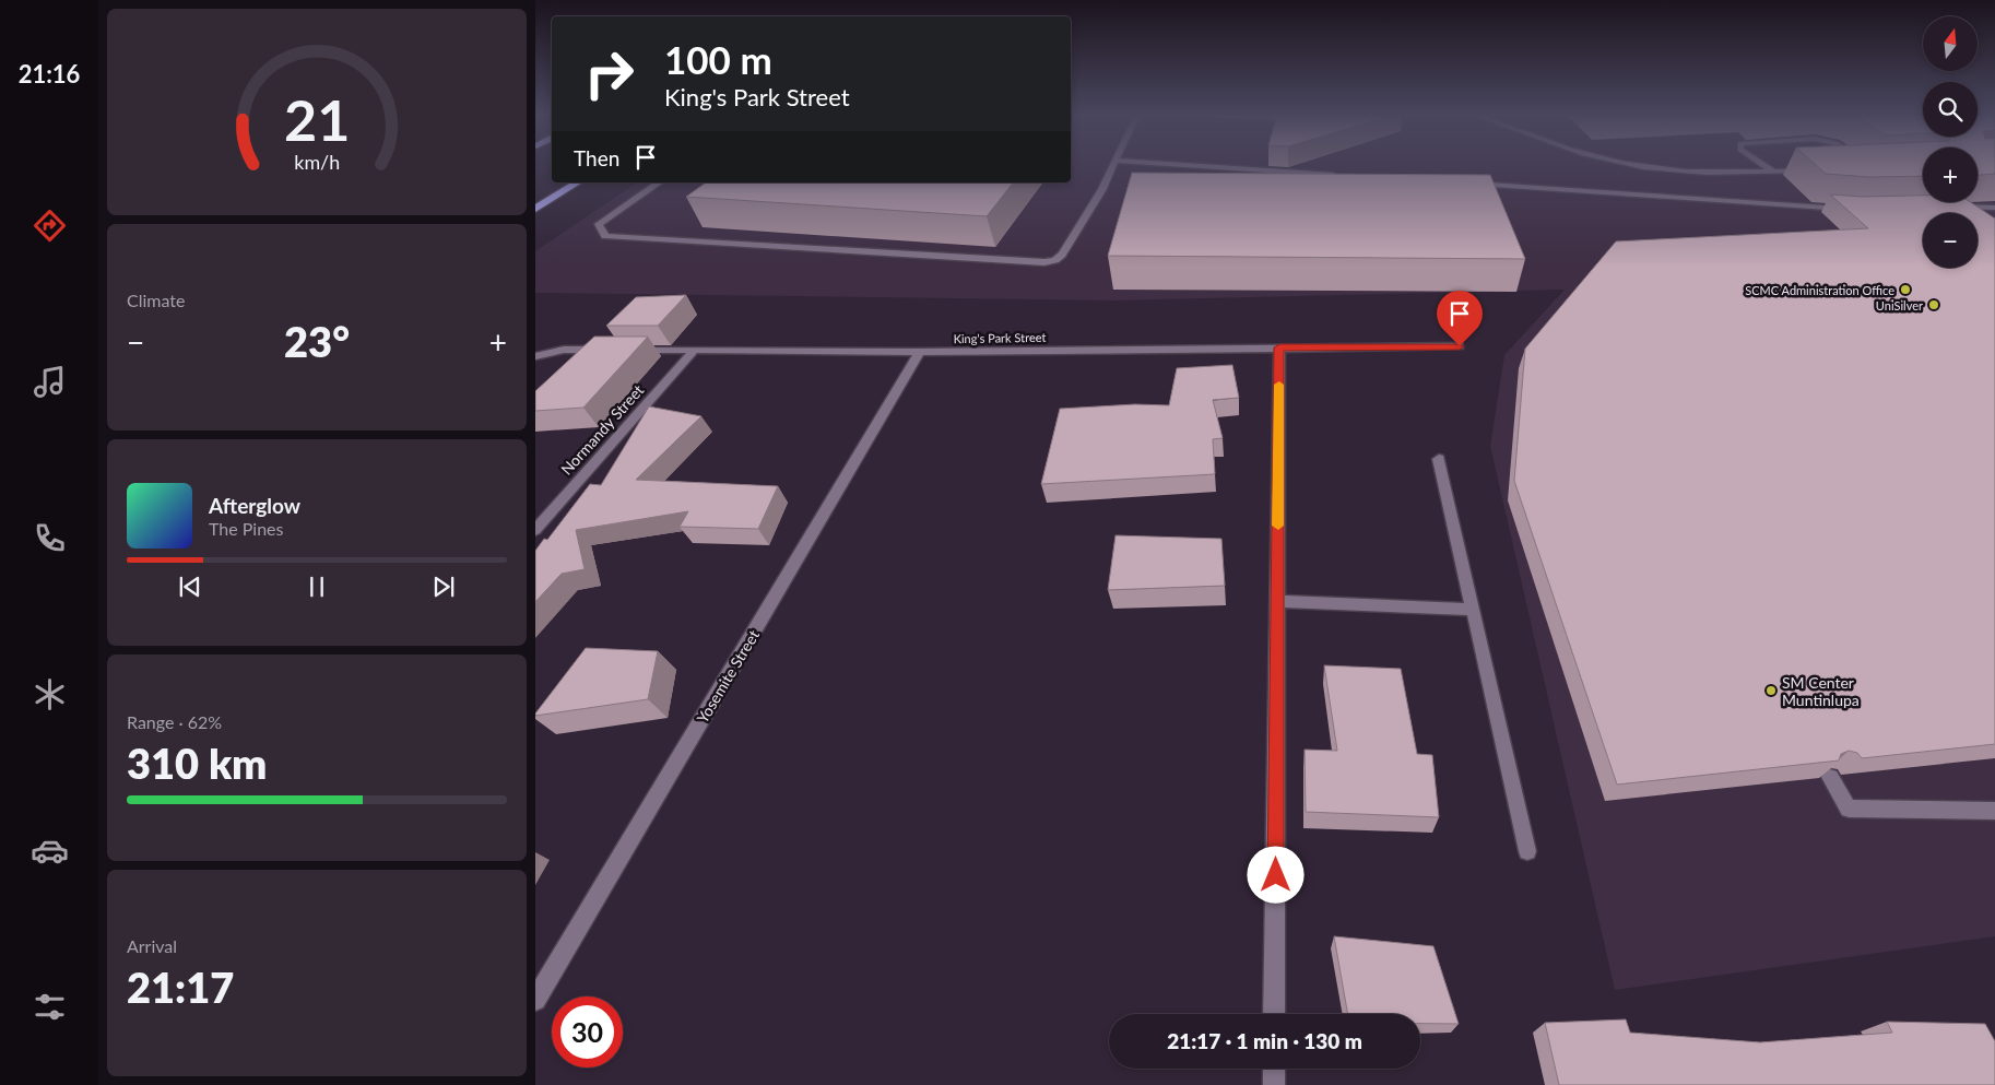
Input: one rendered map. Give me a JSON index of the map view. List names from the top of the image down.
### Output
{
  "streets": {
    "street": ["King's Park Street", "Normandy Street", "Yosemite Street"]
  },
  "crossings": [
    ["King's Park Street", "Normandy Street"],
    ["King's Park Street", "Yosemite Street"]
  ],
  "places": ["SCMC Administration Office", "UniSilver", "SM Center Muntinlupa"],
  "north": "top",
  "page": {
    "tabs": "21:16",
    "map_buttons": ["+", "−"],
    "turn": ["100 m", "King's Park Street"],
    "then": "Then",
    "tile": [
      "Climate",
      ["Range · 62%", "310 km"],
      ["Arrival", "21:17"]
    ],
    "heat": ["−", "23°", "+"],
    "song": ["Afterglow", "The Pines"],
    "limit": "30",
    "trip": "21:17 · 1 min · 130 m",
    "gauge": ["21", "km/h"]
  }
}
